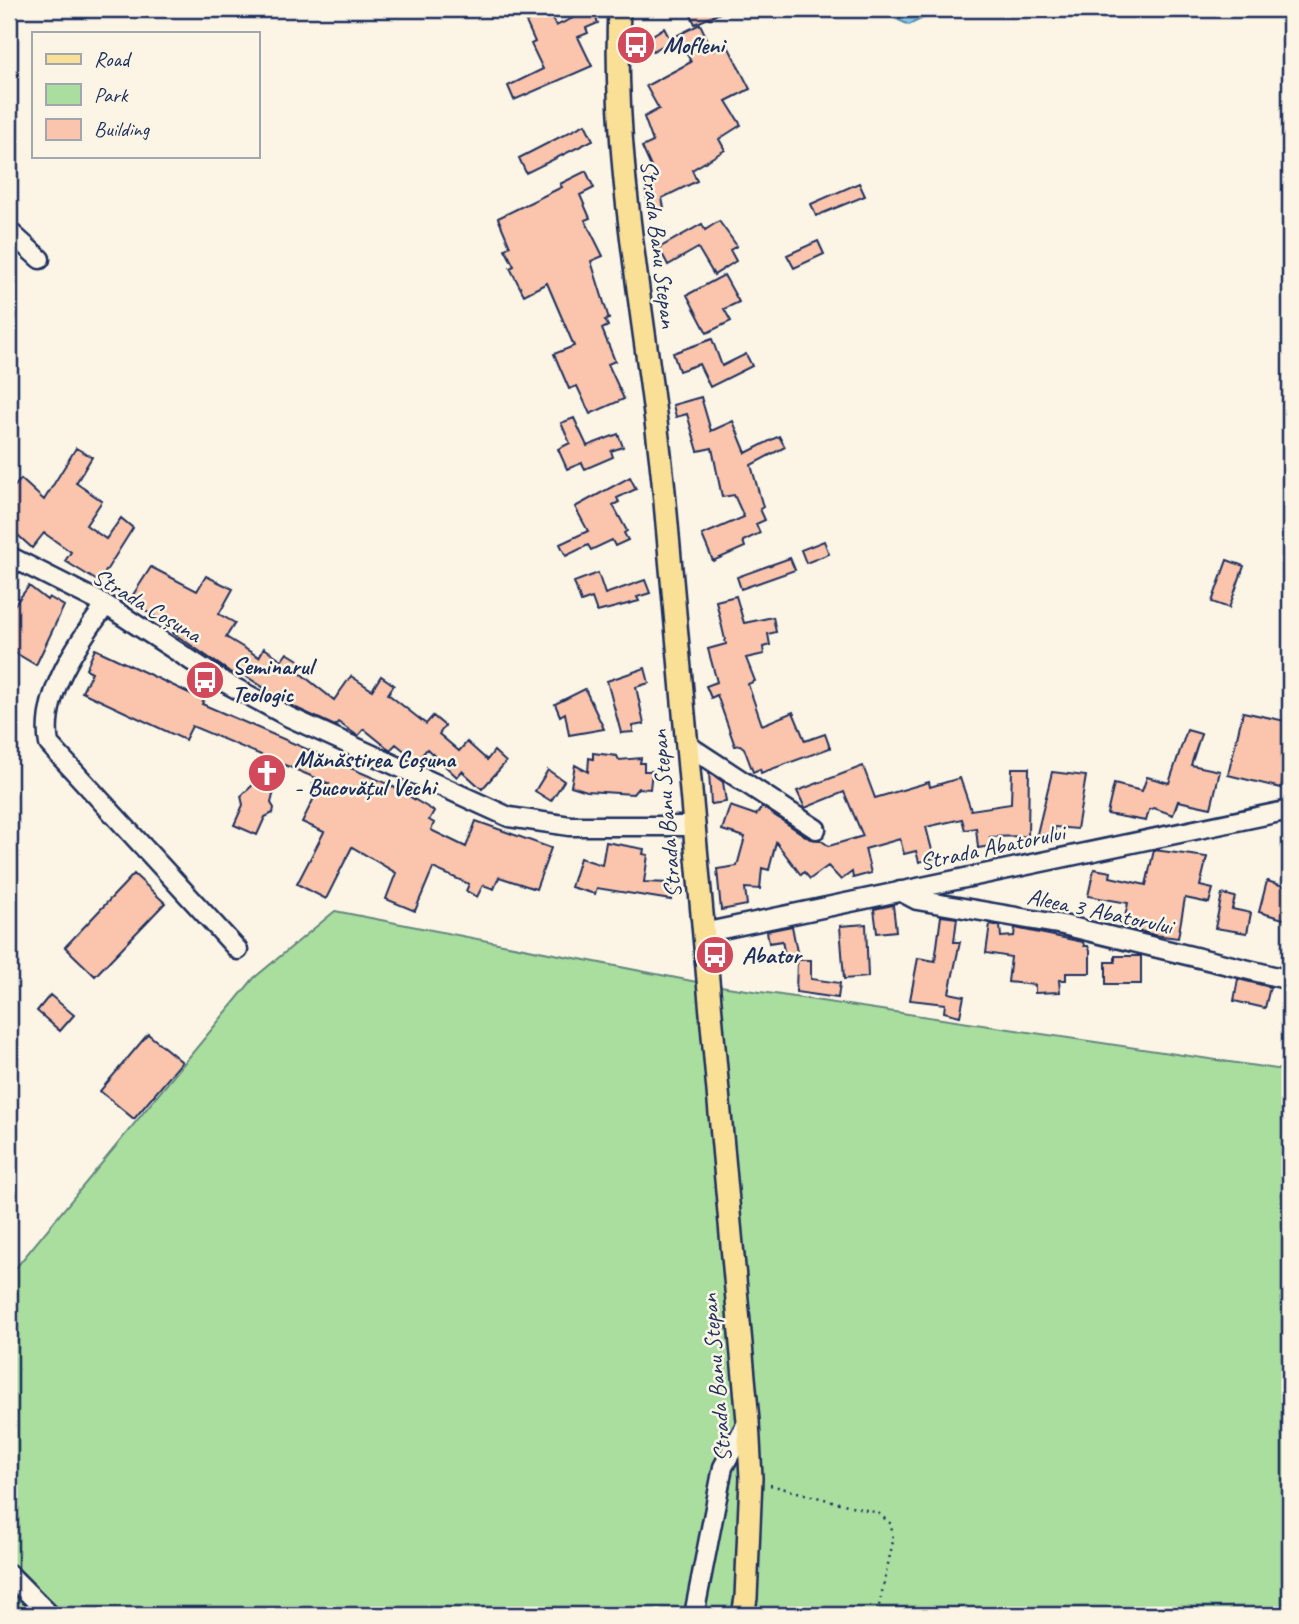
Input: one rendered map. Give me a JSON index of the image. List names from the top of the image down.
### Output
{
  "streets": {
    "main road": ["Strada Banu Stepan"],
    "street": ["Strada Coșuna", "Strada Abatorului", "Aleea 3 Abatorului"]
  },
  "crossings": [
    ["Strada Banu Stepan", "Strada Coșuna"],
    ["Strada Banu Stepan", "Strada Abatorului"],
    ["Strada Abatorului", "Aleea 3 Abatorului"]
  ],
  "places": {
    "bus stop": ["Mofleni", "Seminarul Teologic", "Abator"],
    "church": ["Mănăstirea Coșuna - Bucovățul Vechi"]
  },
  "legend": ["Road", "Park", "Building"]
}
